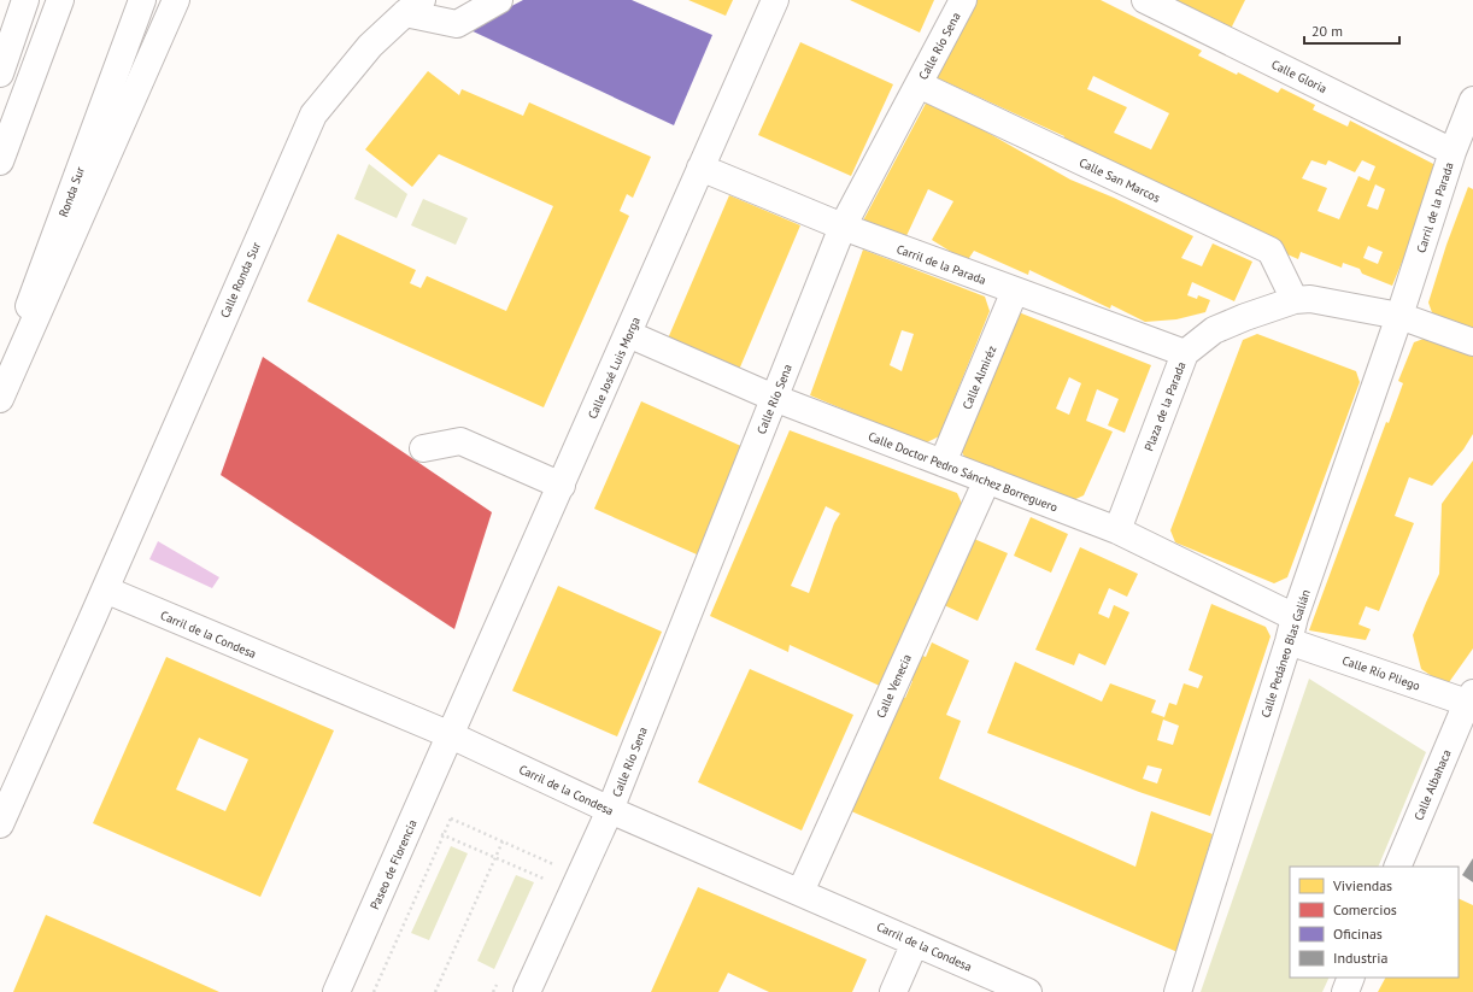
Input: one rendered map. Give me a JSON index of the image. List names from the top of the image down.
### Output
{
  "streets": {
    "main road": [
      "Calle Río Sena",
      "Calle Gloria",
      "Calle San Marcos",
      "Ronda Sur",
      "Carril de la Parada",
      "Calle Ronda Sur",
      "Calle José Luis Morga",
      "Calle Almiréz",
      "Plaza de la Parada",
      "Calle Doctor Pedro Sánchez Borreguero",
      "Carril de la Condesa",
      "Calle Pedáneo Blas Galián",
      "Calle Río Pliego",
      "Calle Venecia",
      "Calle Albahaca",
      "Paseo de Florencia"
    ]
  },
  "crossings": [
    ["Calle Río Sena", "Calle San Marcos"],
    ["Calle Río Sena", "Carril de la Parada"],
    ["Calle Río Sena", "Calle Doctor Pedro Sánchez Borreguero"],
    ["Calle Río Sena", "Carril de la Condesa"],
    ["Calle Gloria", "Carril de la Parada"],
    ["Calle San Marcos", "Plaza de la Parada"],
    ["Carril de la Parada", "Calle José Luis Morga"],
    ["Carril de la Parada", "Calle Almiréz"],
    ["Carril de la Parada", "Plaza de la Parada"],
    ["Carril de la Parada", "Calle Pedáneo Blas Galián"],
    ["Calle Ronda Sur", "Carril de la Condesa"],
    ["Calle José Luis Morga", "Calle Doctor Pedro Sánchez Borreguero"],
    ["Calle José Luis Morga", "Carril de la Condesa"],
    ["Calle José Luis Morga", "Paseo de Florencia"],
    ["Calle Almiréz", "Calle Doctor Pedro Sánchez Borreguero"],
    ["Plaza de la Parada", "Calle Doctor Pedro Sánchez Borreguero"],
    ["Plaza de la Parada", "Calle Pedáneo Blas Galián"],
    ["Calle Doctor Pedro Sánchez Borreguero", "Calle Pedáneo Blas Galián"],
    ["Calle Doctor Pedro Sánchez Borreguero", "Calle Río Pliego"],
    ["Calle Doctor Pedro Sánchez Borreguero", "Calle Venecia"],
    ["Carril de la Condesa", "Calle Venecia"],
    ["Carril de la Condesa", "Paseo de Florencia"],
    ["Calle Pedáneo Blas Galián", "Calle Río Pliego"],
    ["Calle Río Pliego", "Calle Albahaca"]
  ],
  "legend": [
    "Viviendas",
    "Comercios",
    "Oficinas",
    "Industria"
  ],
  "scale_bar": "20 m"
}
